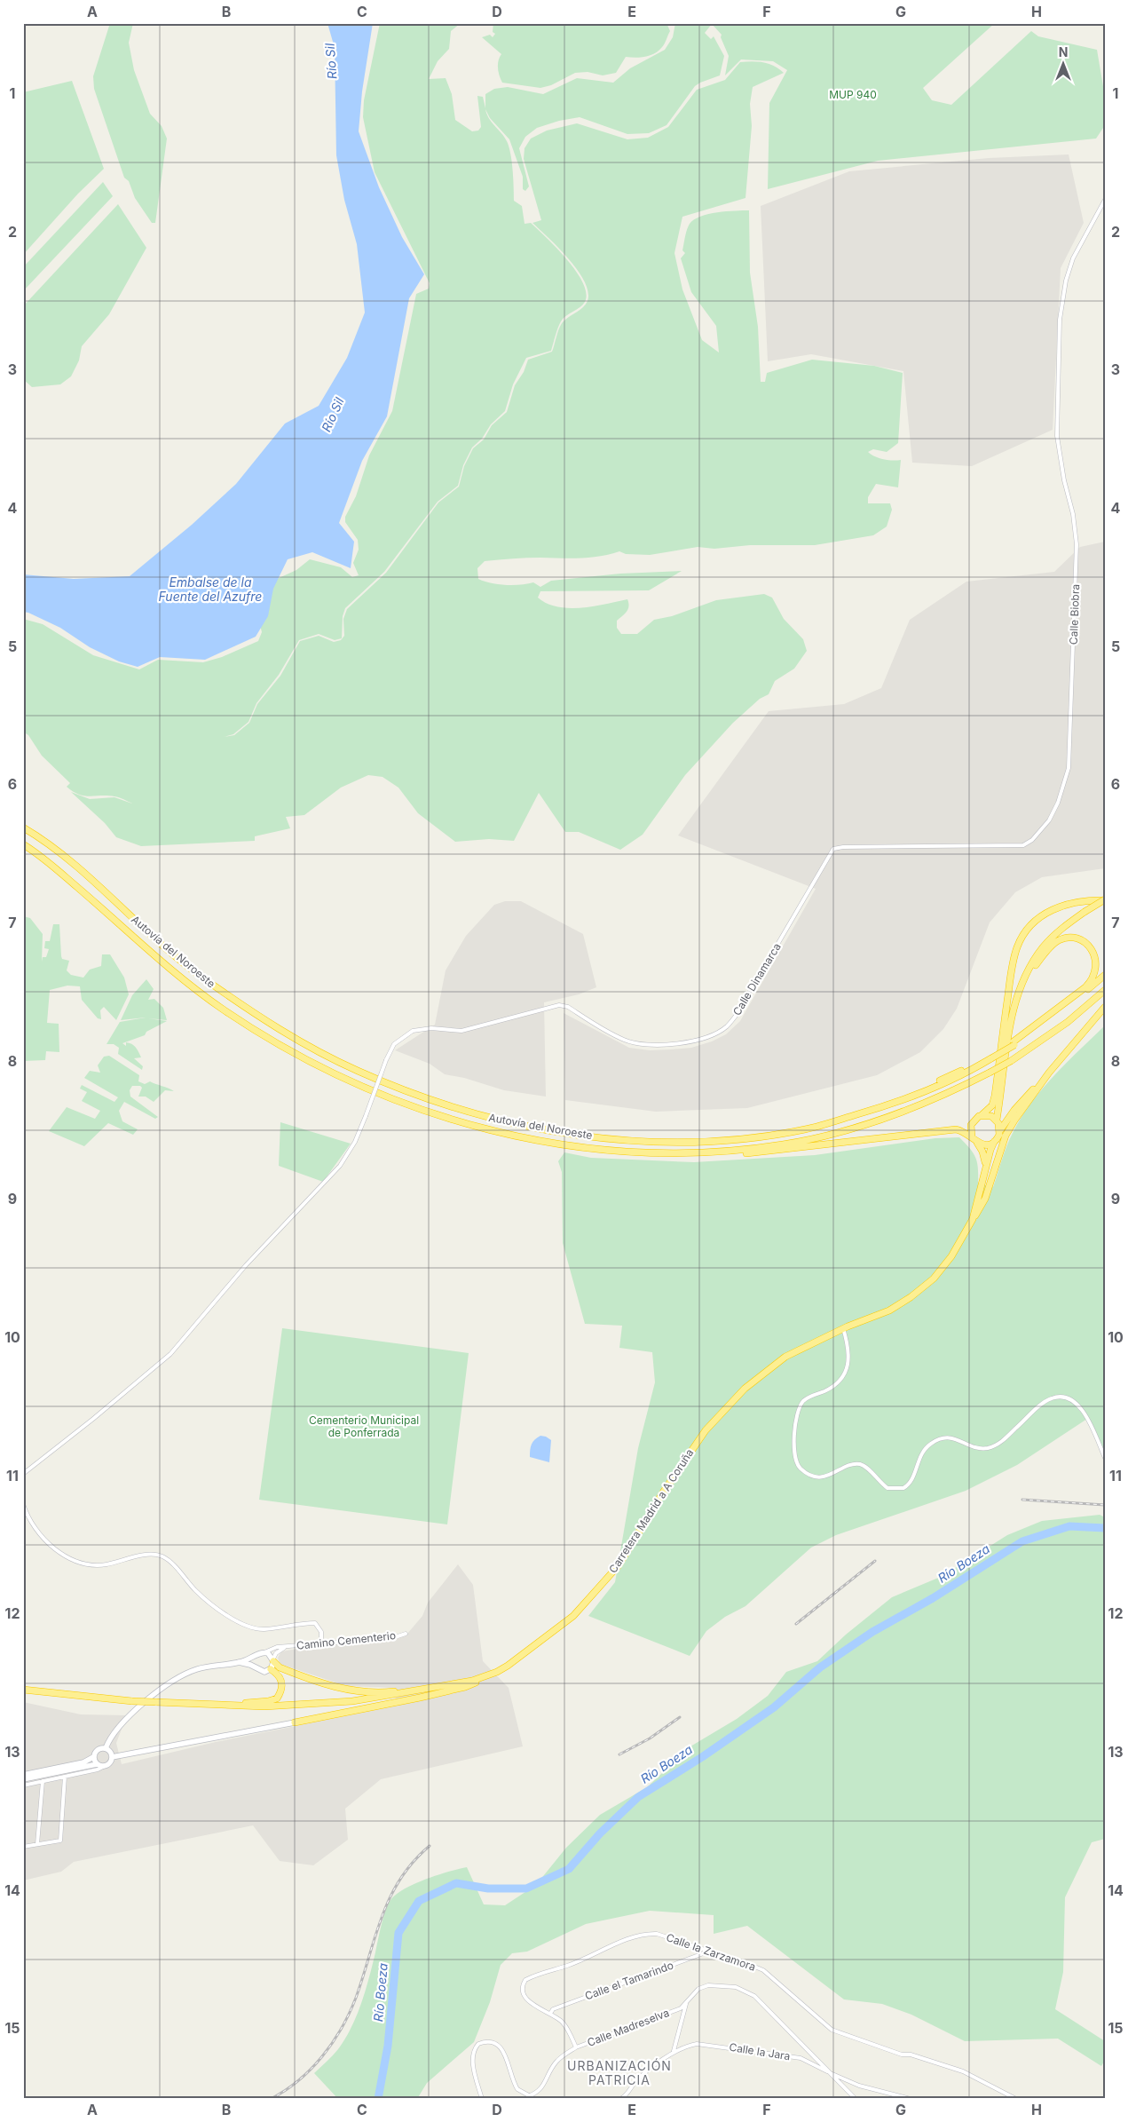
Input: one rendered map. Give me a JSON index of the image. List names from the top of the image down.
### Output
{
  "streets": {
    "highway": ["Autovía del Noroeste", "Carretera Madrid a A Coruña"],
    "street": [
      "Calle Biobra",
      "Calle Dinamarca",
      "Camino Cementerio",
      "Calle la Zarzamora",
      "Calle el Tamarindo",
      "Calle Madreselva",
      "Calle la Jara"
    ]
  },
  "crossings": [
    ["Calle Biobra", "Calle Dinamarca"],
    ["Calle la Zarzamora", "Calle el Tamarindo"],
    ["Calle la Zarzamora", "Calle Madreselva"],
    ["Calle Madreselva", "Calle la Jara"]
  ],
  "districts": ["URBANIZACIÓN PATRICIA"],
  "water": ["Río Sil", "Embalse de la Fuente del Azufre", "Río Boeza"],
  "parks": ["MUP 940", "Cementerio Municipal de Ponferrada"],
  "north": "top",
  "grid": {
    "columns": [
      "A",
      "B",
      "C",
      "D",
      "E",
      "F",
      "G",
      "H"
    ],
    "rows": [
      "1",
      "2",
      "3",
      "4",
      "5",
      "6",
      "7",
      "8",
      "9",
      "10",
      "11",
      "12",
      "13",
      "14",
      "15"
    ]
  }
}
